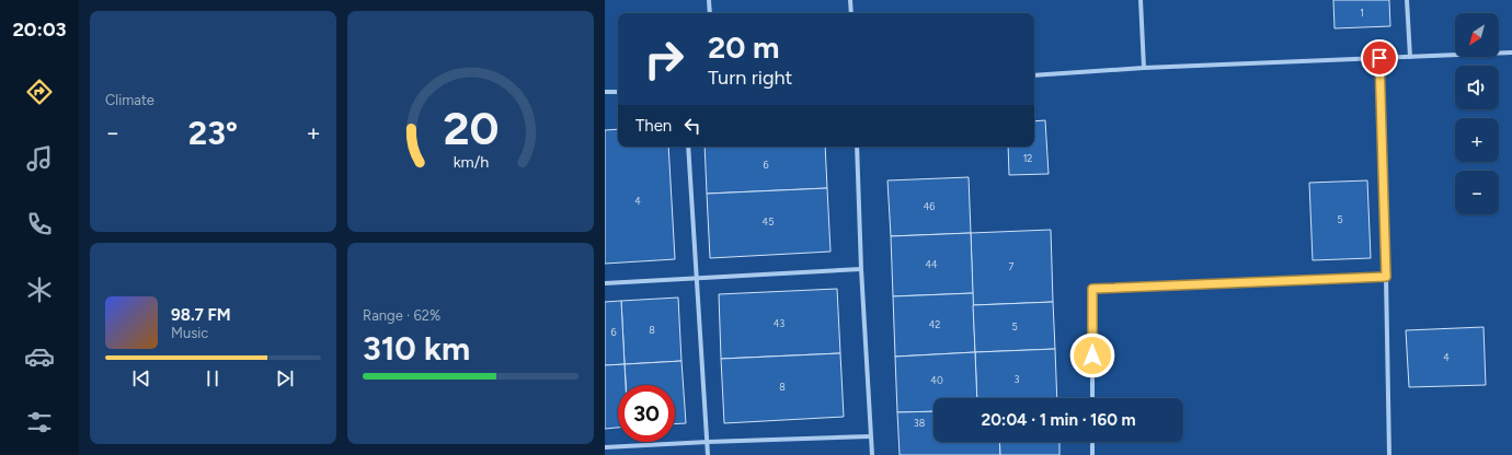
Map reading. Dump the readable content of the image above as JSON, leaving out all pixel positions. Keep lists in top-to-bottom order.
{
  "house_numbers": [
    "1",
    "12",
    "6",
    "4",
    "46",
    "5",
    "45",
    "44",
    "7",
    "43",
    "42",
    "5",
    "8",
    "6",
    "4",
    "3",
    "40",
    "8",
    "38"
  ],
  "north": "bottom left",
  "page": {
    "tabs": "20:03",
    "tile": [
      "Climate",
      ["Range · 62%", "310 km"]
    ],
    "map_buttons": ["+", "−"],
    "turn": ["20 m", "Turn right"],
    "then": "Then",
    "heat": ["−", "23°", "+"],
    "song": ["98.7 FM", "Music"],
    "limit": "30",
    "trip": "20:04 · 1 min · 160 m",
    "gauge": ["20", "km/h"]
  }
}
